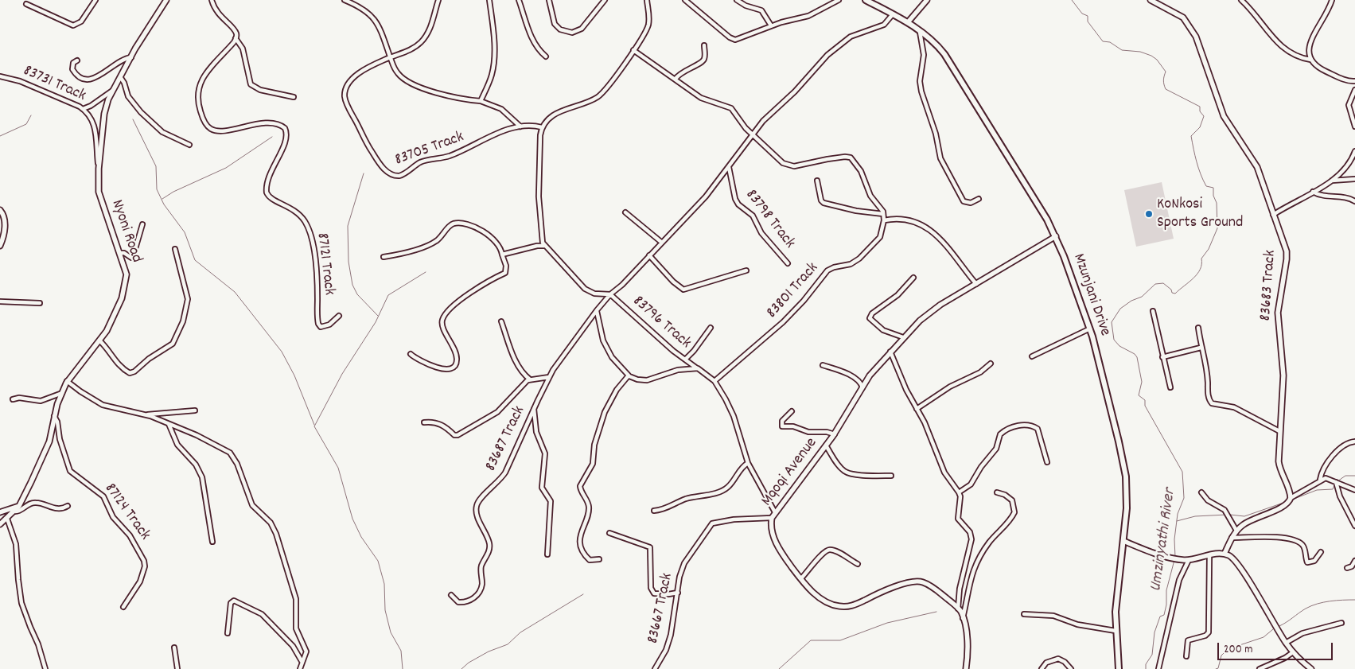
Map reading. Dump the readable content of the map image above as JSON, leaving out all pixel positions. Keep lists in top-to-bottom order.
{
  "streets": {
    "main road": ["Mzunjani Drive"],
    "street": [
      "83731 Track",
      "83705 Track",
      "83798 Track",
      "Nyoni Road",
      "87121 Track",
      "83683 Track",
      "83801 Track",
      "83796 Track",
      "83687 Track",
      "Mqoqi Avenue",
      "87124 Track",
      "83667 Track"
    ]
  },
  "crossings": [
    ["83731 Track", "Nyoni Road"],
    ["83798 Track", "83687 Track"],
    ["Nyoni Road", "87124 Track"],
    ["83801 Track", "83796 Track"],
    ["Mzunjani Drive", "83687 Track"],
    ["Mzunjani Drive", "Mqoqi Avenue"],
    ["83796 Track", "83687 Track"],
    ["Mqoqi Avenue", "83667 Track"]
  ],
  "water": ["Umzinyathi River"],
  "places": ["KoNkosi Sports Ground"],
  "scale_bar": "200 m"
}
